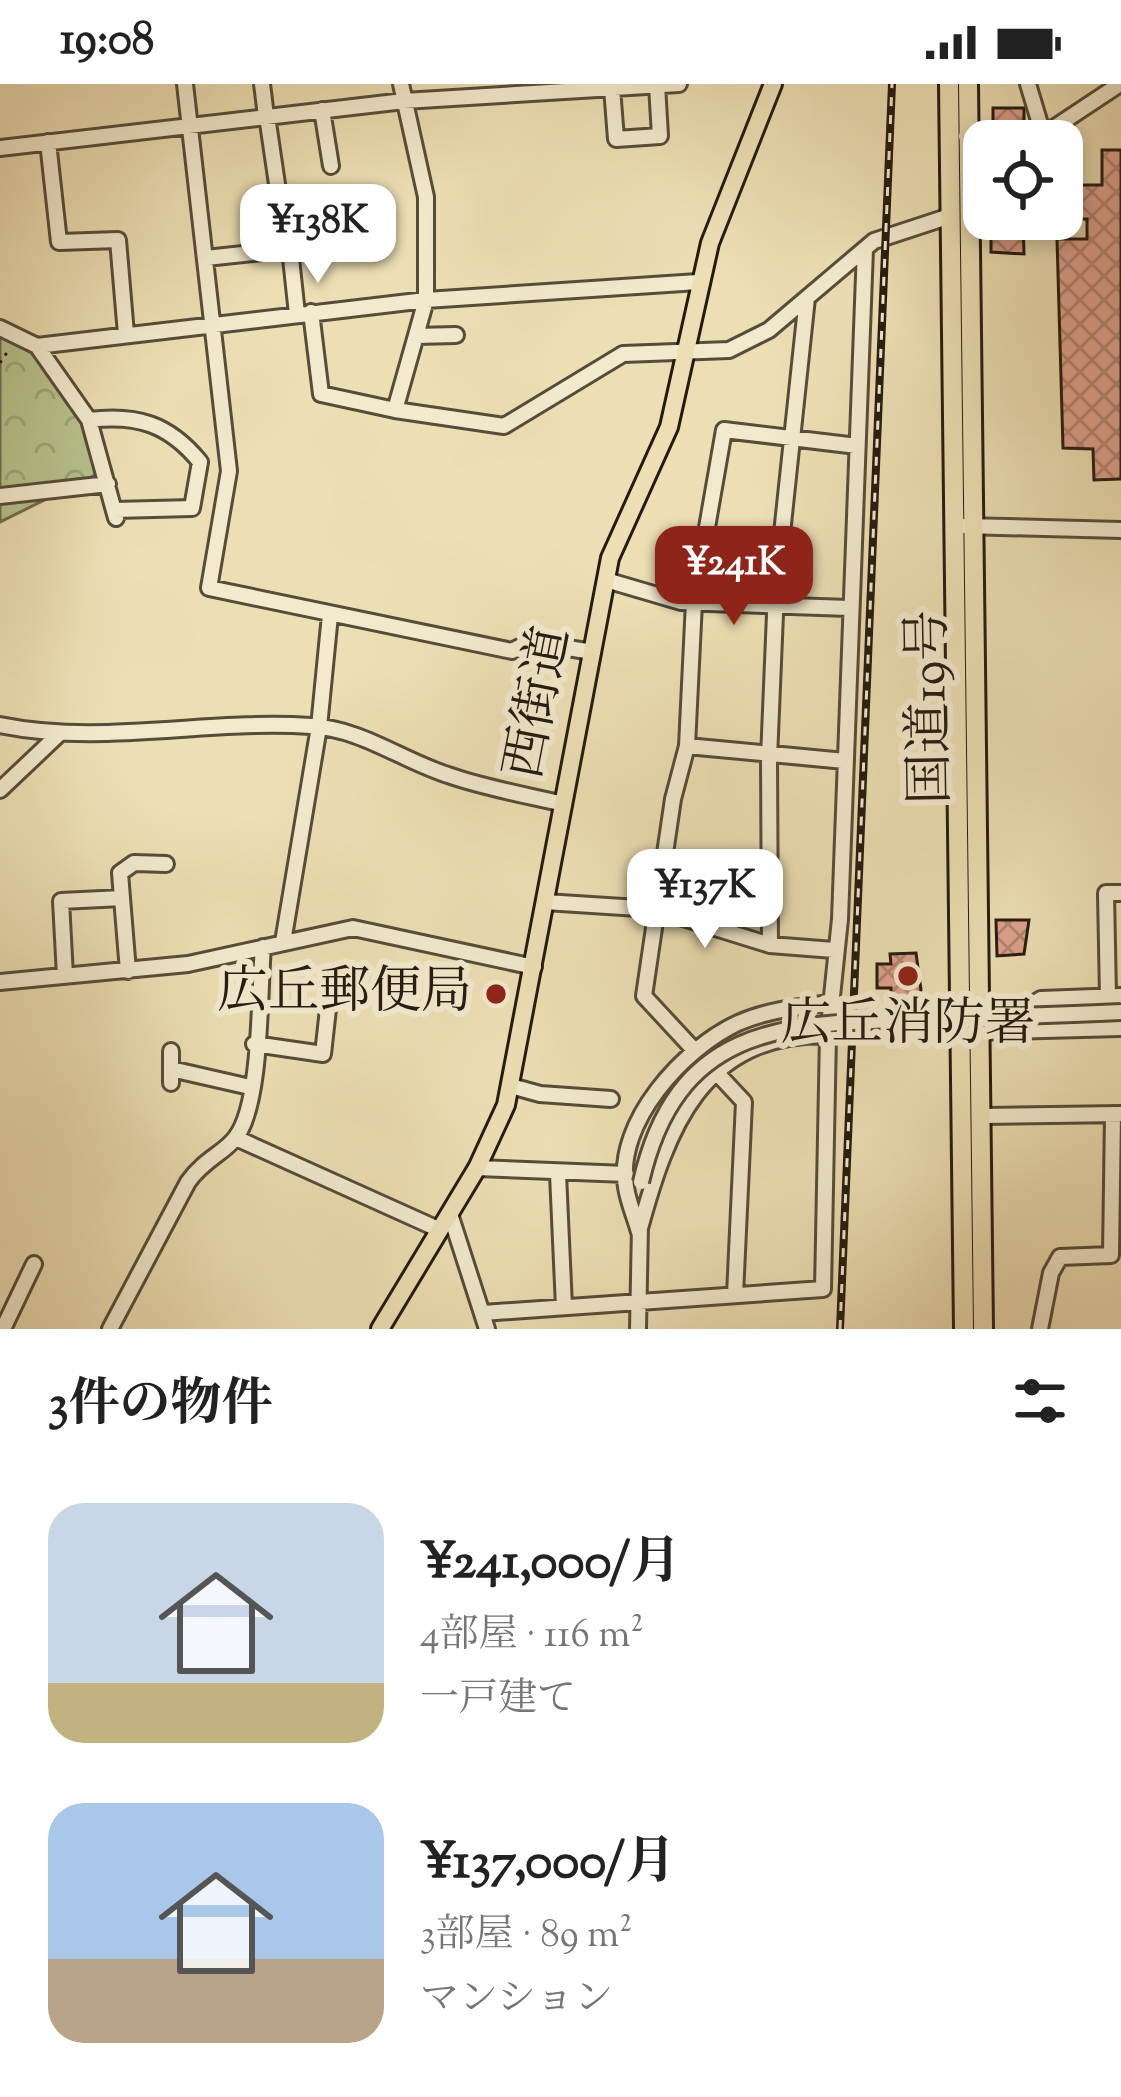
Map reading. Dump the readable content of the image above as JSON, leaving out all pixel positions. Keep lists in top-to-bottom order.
{
  "streets": {
    "highway": ["国道19号"],
    "main road": ["西街道"]
  },
  "places": ["広丘消防署", "広丘郵便局"],
  "page": {
    "status": "19:08",
    "price": ["¥138K", "¥241K", "¥137K"],
    "heading": "3件の物件",
    "list": [
      {
        "name": "¥241,000/月",
        "note": "4部屋 · 116 m² · 一戸建て"
      },
      {
        "name": "¥137,000/月",
        "note": "3部屋 · 89 m² · マンション"
      }
    ]
  }
}
